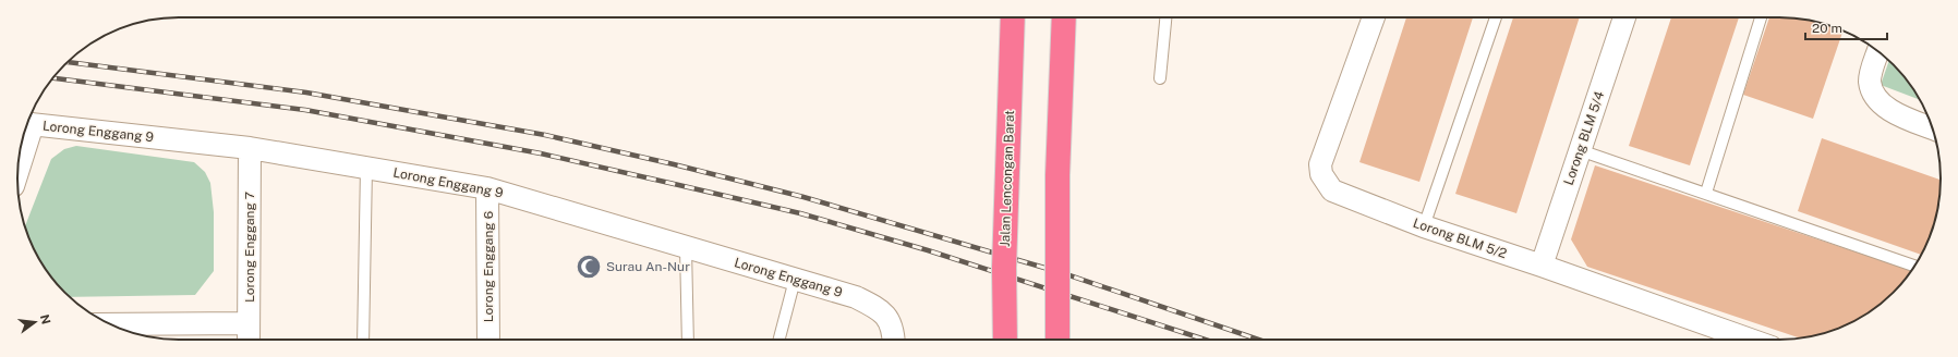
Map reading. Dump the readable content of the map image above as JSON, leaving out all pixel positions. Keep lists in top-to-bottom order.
{
  "streets": {
    "highway": ["Jalan Lencongan Barat"],
    "street": [
      "Lorong Enggang 9",
      "Lorong BLM 5/4",
      "Lorong BLM 5/2",
      "Lorong Enggang 7",
      "Lorong Enggang 6"
    ]
  },
  "crossings": [
    ["Lorong Enggang 9", "Lorong Enggang 7"],
    ["Lorong Enggang 9", "Lorong Enggang 6"],
    ["Lorong BLM 5/4", "Lorong BLM 5/2"]
  ],
  "places": {
    "mosque": ["Surau An-Nur"]
  },
  "scale_bar": "20 m",
  "north": "right"
}
